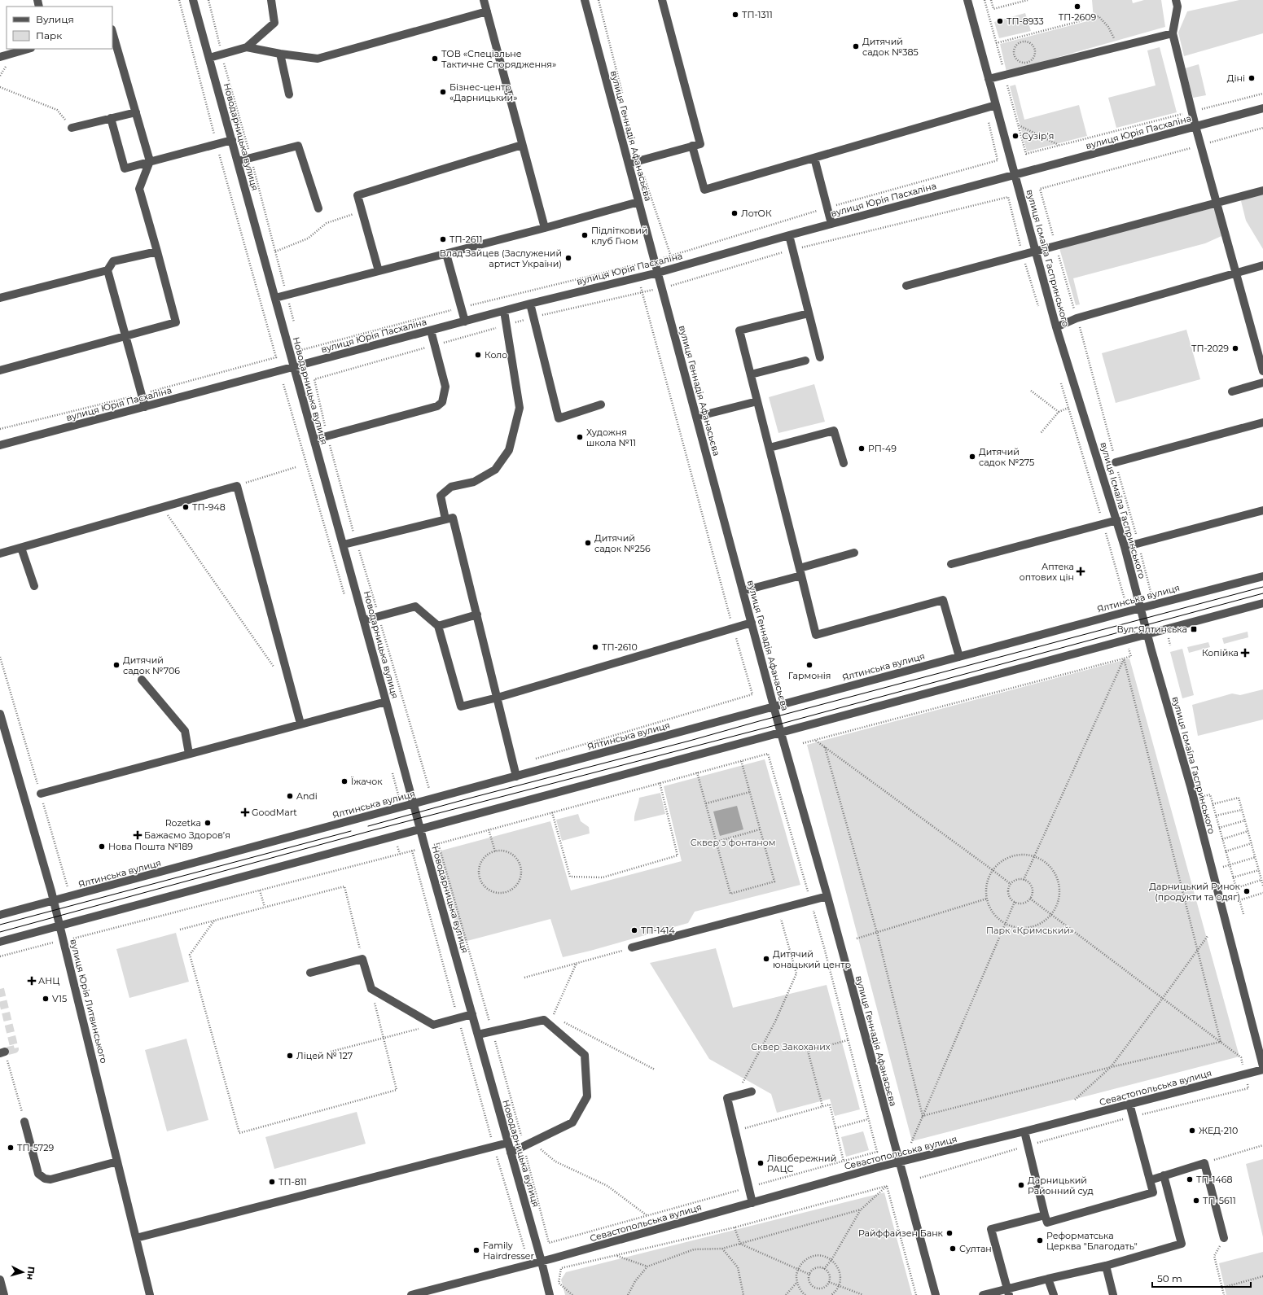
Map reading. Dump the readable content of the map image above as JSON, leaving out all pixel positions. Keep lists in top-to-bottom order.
{
  "streets": {
    "street": [
      "вулиця Юрія Пасхаліна",
      "вулиця Геннадія Афанасьєва",
      "Новодарницька вулиця",
      "вулиця Ісмаїла Гаспринського",
      "Ялтинська вулиця",
      "вулиця Юрія Литвинського",
      "Севастопольська вулиця"
    ]
  },
  "crossings": [
    ["вулиця Юрія Пасхаліна", "вулиця Геннадія Афанасьєва"],
    ["вулиця Юрія Пасхаліна", "Новодарницька вулиця"],
    ["вулиця Юрія Пасхаліна", "вулиця Ісмаїла Гаспринського"],
    ["вулиця Геннадія Афанасьєва", "Ялтинська вулиця"],
    ["вулиця Геннадія Афанасьєва", "Севастопольська вулиця"],
    ["Новодарницька вулиця", "Ялтинська вулиця"],
    ["Новодарницька вулиця", "Севастопольська вулиця"],
    ["вулиця Ісмаїла Гаспринського", "Ялтинська вулиця"],
    ["Ялтинська вулиця", "вулиця Юрія Литвинського"]
  ],
  "parks": ["Сквер з фонтаном", "Парк «Кримський»", "Сквер Закоханих"],
  "places": {
    "other": [
      "ТП-2609",
      "ТП-1311",
      "ТП-8933",
      "Дитячий садок №385",
      "ТОВ «Спеціальне Тактичне Спорядження»",
      "Діні",
      "Бізнес-центр «Дарницький»",
      "Сузір’я",
      "ЛотОК",
      "Підлітковий клуб Гном",
      "ТП-2611",
      "Влад Зайцев (Заслужений артист України)",
      "ТП-2029",
      "Коло",
      "Художня школа №11",
      "РП-49",
      "Дитячий садок №275",
      "ТП-948",
      "Дитячий садок №256",
      "ТП-2610",
      "Дитячий садок №706",
      "Гармонія",
      "Їжачок",
      "Andi",
      "Rozetka",
      "Нова Пошта №189",
      "Дарницький Ринок (продукти та одяг)",
      "ТП-1414",
      "Дитячий юнацький центр",
      "V15",
      "Ліцей № 127",
      "ЖЕД-210",
      "ТП-5729",
      "Лівобережний РАЦС",
      "ТП-1468",
      "ТП-811",
      "Дарницький Районний суд",
      "ТП-5611",
      "Райффайзен Банк",
      "Реформатська Церква \"Благодать\"",
      "Султан",
      "Family Hairdresser"
    ],
    "health": [
      "Аптека оптових цін",
      "Копійка",
      "GoodMart",
      "Бажаємо Здоров’я",
      "АНЦ"
    ],
    "transit": ["Вул. Ялтинська"]
  },
  "legend": ["Вулиця", "Парк"],
  "scale_bar": "50 m",
  "north": "right"
}
